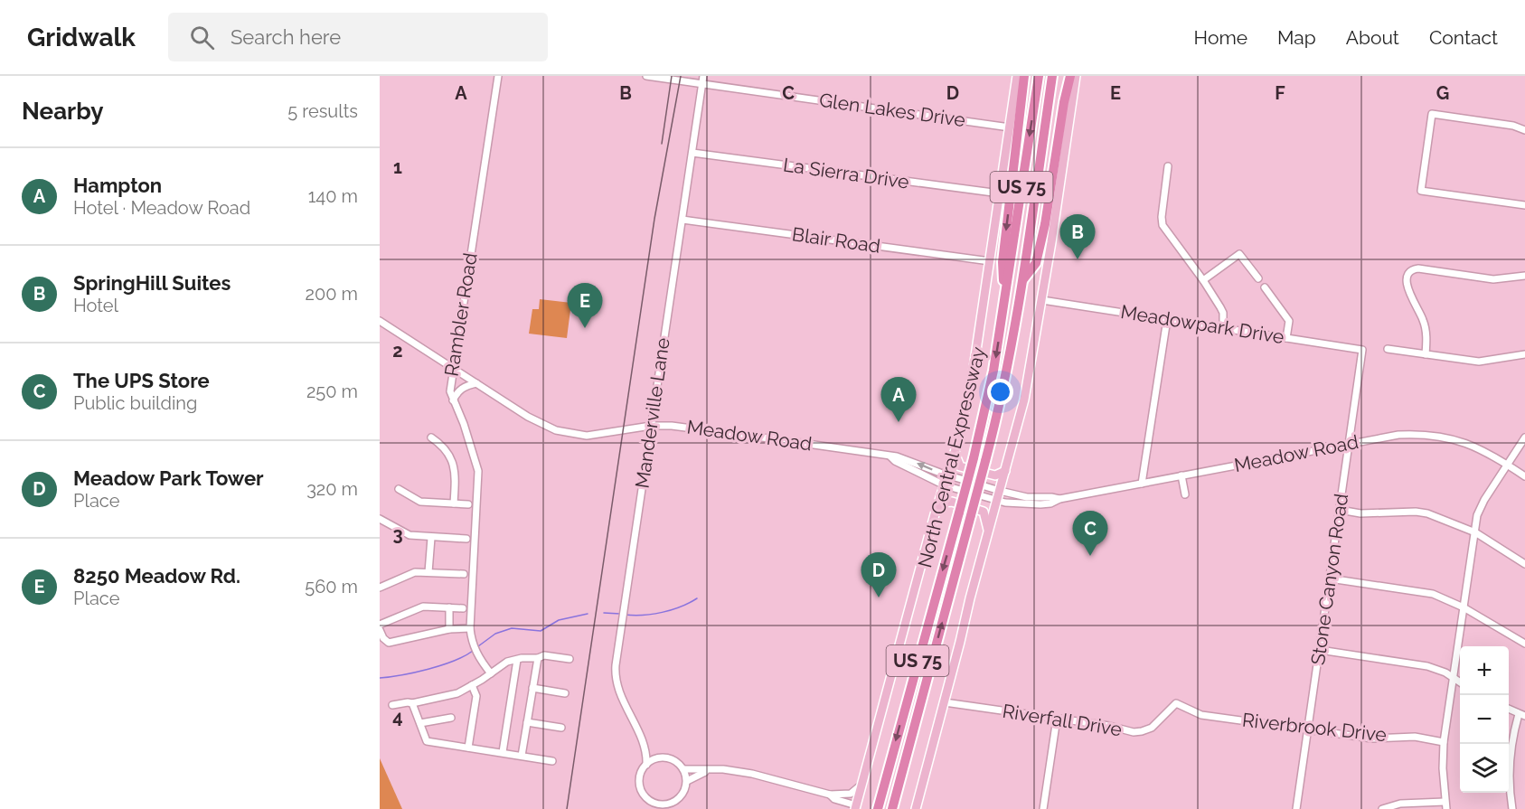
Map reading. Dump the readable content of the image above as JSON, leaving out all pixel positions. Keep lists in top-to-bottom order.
{
  "streets": {
    "highway": ["US 75", "North Central Expressway"],
    "street": [
      "Glen Lakes Drive",
      "La Sierra Drive",
      "Blair Road",
      "Rambler Road",
      "Meadowpark Drive",
      "Manderville Lane",
      "Meadow Road",
      "Stone Canyon Road",
      "Riverfall Drive",
      "Riverbrook Drive"
    ]
  },
  "crossings": [
    ["Glen Lakes Drive", "Manderville Lane"],
    ["Glen Lakes Drive", "North Central Expressway"],
    ["La Sierra Drive", "Manderville Lane"],
    ["La Sierra Drive", "North Central Expressway"],
    ["Blair Road", "Manderville Lane"],
    ["Blair Road", "North Central Expressway"],
    ["Rambler Road", "Meadow Road"],
    ["Meadowpark Drive", "Stone Canyon Road"],
    ["Manderville Lane", "Meadow Road"],
    ["Meadow Road", "North Central Expressway"],
    ["Meadow Road", "Stone Canyon Road"],
    ["Stone Canyon Road", "Riverbrook Drive"],
    ["Riverfall Drive", "Riverbrook Drive"]
  ],
  "page": {
    "header": "Gridwalk",
    "search": "Search here",
    "nav": [
      "Home",
      "Map",
      "About",
      "Contact"
    ],
    "heading": ["Nearby", "5 results"],
    "list": [
      {
        "mark": "A",
        "name": "Hampton",
        "note": "Hotel · Meadow Road",
        "value": "140 m"
      },
      {
        "mark": "B",
        "name": "SpringHill Suites",
        "note": "Hotel",
        "value": "200 m"
      },
      {
        "mark": "C",
        "name": "The UPS Store",
        "note": "Public building",
        "value": "250 m"
      },
      {
        "mark": "D",
        "name": "Meadow Park Tower",
        "note": "Place",
        "value": "320 m"
      },
      {
        "mark": "E",
        "name": "8250 Meadow Rd.",
        "note": "Place",
        "value": "560 m"
      }
    ],
    "pins": [
      "B",
      "E",
      "A",
      "C",
      "D"
    ],
    "map_buttons": ["+", "−"]
  },
  "grid": {
    "columns": [
      "A",
      "B",
      "C",
      "D",
      "E",
      "F",
      "G"
    ],
    "rows": [
      "1",
      "2",
      "3",
      "4"
    ]
  }
}
